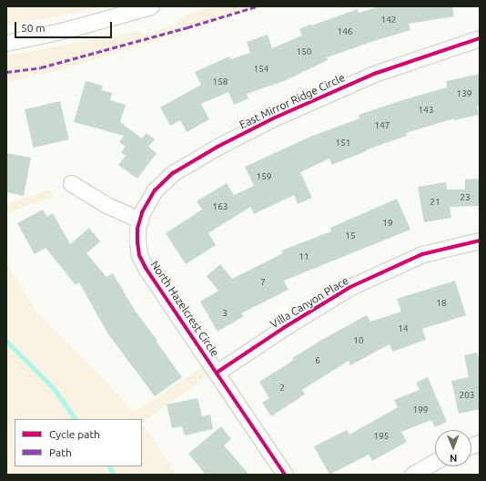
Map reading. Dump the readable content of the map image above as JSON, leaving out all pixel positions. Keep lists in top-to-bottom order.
{
  "streets": {
    "street": ["East Mirror Ridge Circle", "Villa Canyon Place", "North Hazelcrest Circle"]
  },
  "crossings": [
    ["East Mirror Ridge Circle", "North Hazelcrest Circle"],
    ["Villa Canyon Place", "North Hazelcrest Circle"]
  ],
  "house_numbers": [
    "142",
    "146",
    "150",
    "154",
    "158",
    "139",
    "143",
    "147",
    "151",
    "159",
    "23",
    "21",
    "163",
    "19",
    "15",
    "11",
    "7",
    "18",
    "3",
    "14",
    "10",
    "6",
    "2",
    "203",
    "199",
    "195"
  ],
  "legend": ["Cycle path", "Path"],
  "scale_bar": "50 m",
  "north": "bottom"
}
